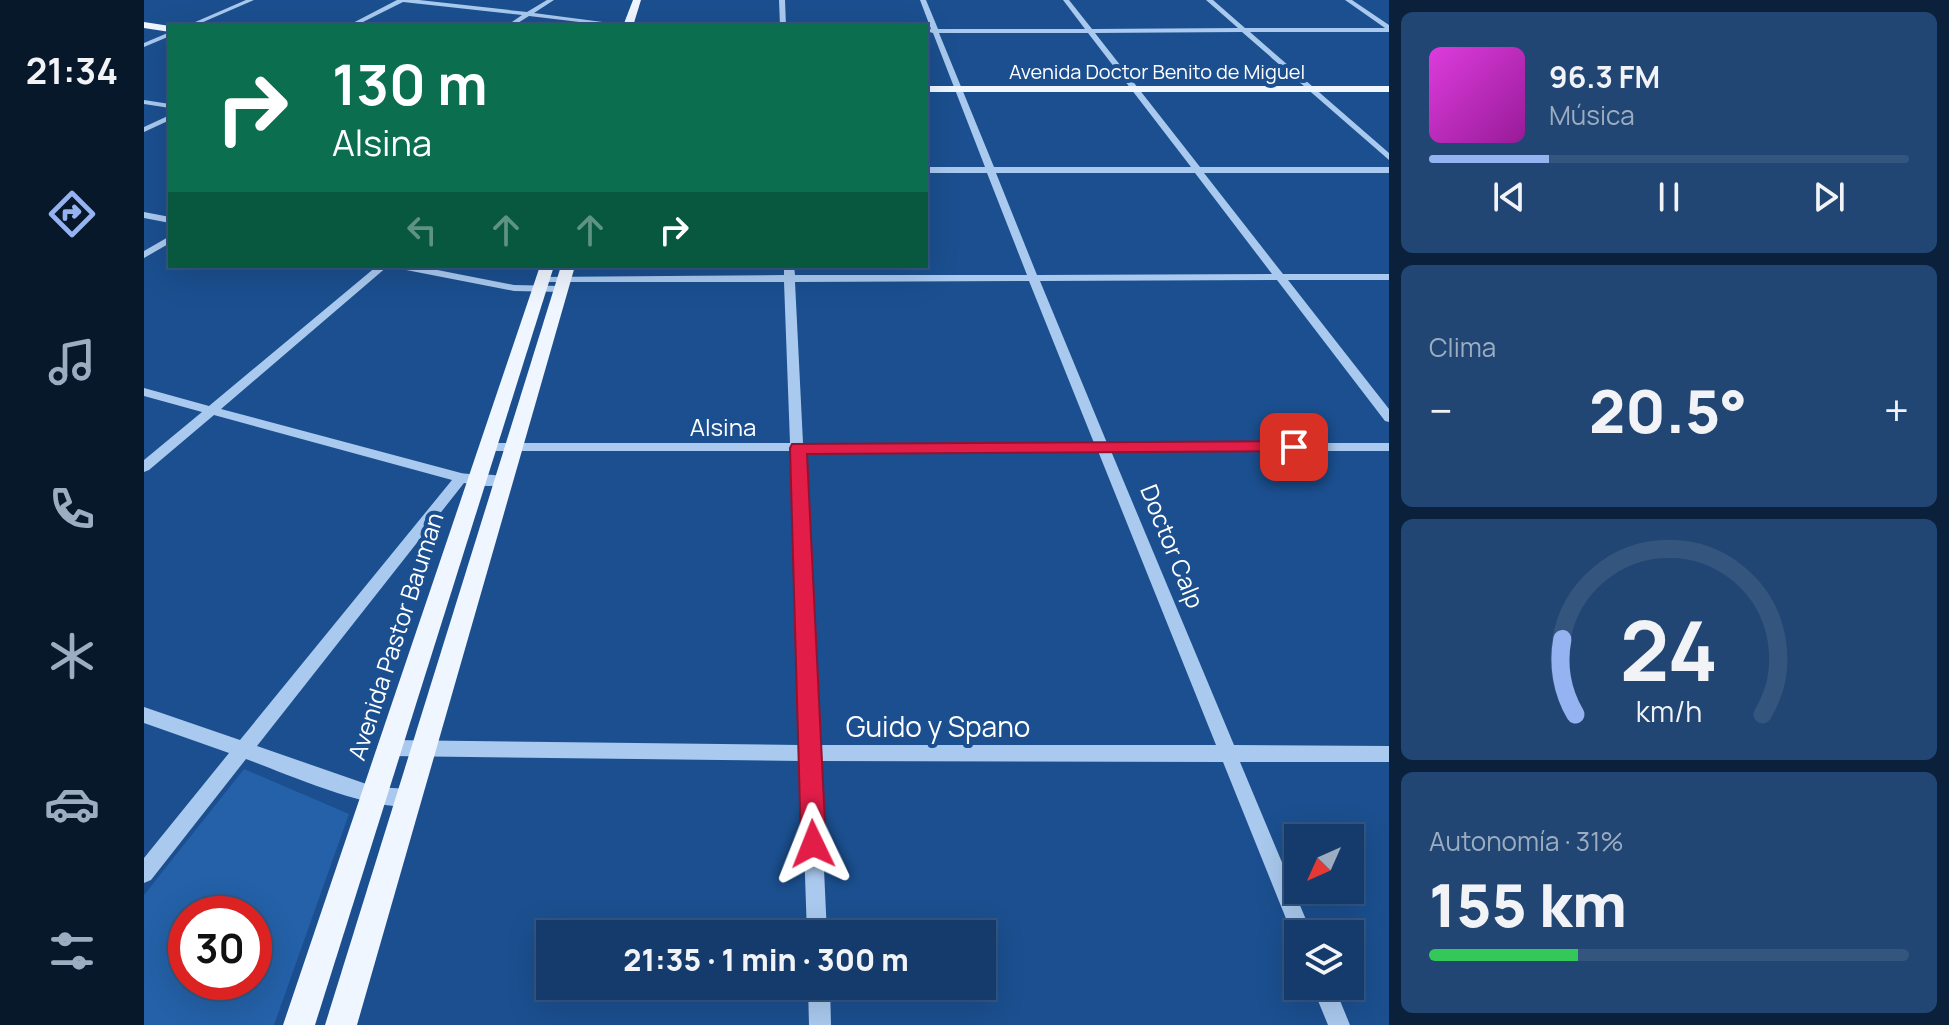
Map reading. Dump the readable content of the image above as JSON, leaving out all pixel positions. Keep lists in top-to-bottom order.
{
  "streets": {
    "main road": ["Avenida Doctor Benito de Miguel", "Avenida Pastor Bauman"],
    "street": ["Alsina", "Doctor Calp", "Guido y Spano"]
  },
  "crossings": [
    ["Avenida Doctor Benito de Miguel", "Doctor Calp"],
    ["Alsina", "Doctor Calp"],
    ["Alsina", "Avenida Pastor Bauman"],
    ["Doctor Calp", "Guido y Spano"],
    ["Avenida Pastor Bauman", "Guido y Spano"]
  ],
  "north": "bottom left",
  "page": {
    "tabs": "21:34",
    "turn": ["130 m", "Alsina"],
    "song": ["96.3 FM", "Música"],
    "tile": [
      "Clima",
      ["Autonomía · 31%", "155 km"]
    ],
    "heat": ["−", "20.5°", "+"],
    "limit": "30",
    "trip": "21:35 · 1 min · 300 m",
    "gauge": ["24", "km/h"]
  }
}
